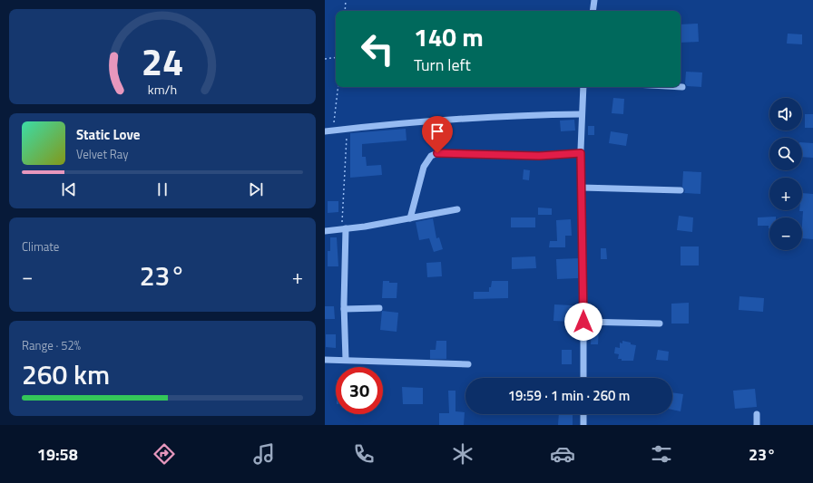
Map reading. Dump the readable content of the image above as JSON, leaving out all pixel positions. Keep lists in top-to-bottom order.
{
  "page": {
    "turn": ["140 m", "Turn left"],
    "map_buttons": ["+", "−"],
    "song": ["Static Love", "Velvet Ray"],
    "tile": [
      "Climate",
      ["Range · 52%", "260 km"]
    ],
    "heat": ["−", "23°", "+"],
    "limit": "30",
    "trip": "19:59 · 1 min · 260 m",
    "tabs": ["19:58", "23°"],
    "gauge": ["24", "km/h"]
  }
}
